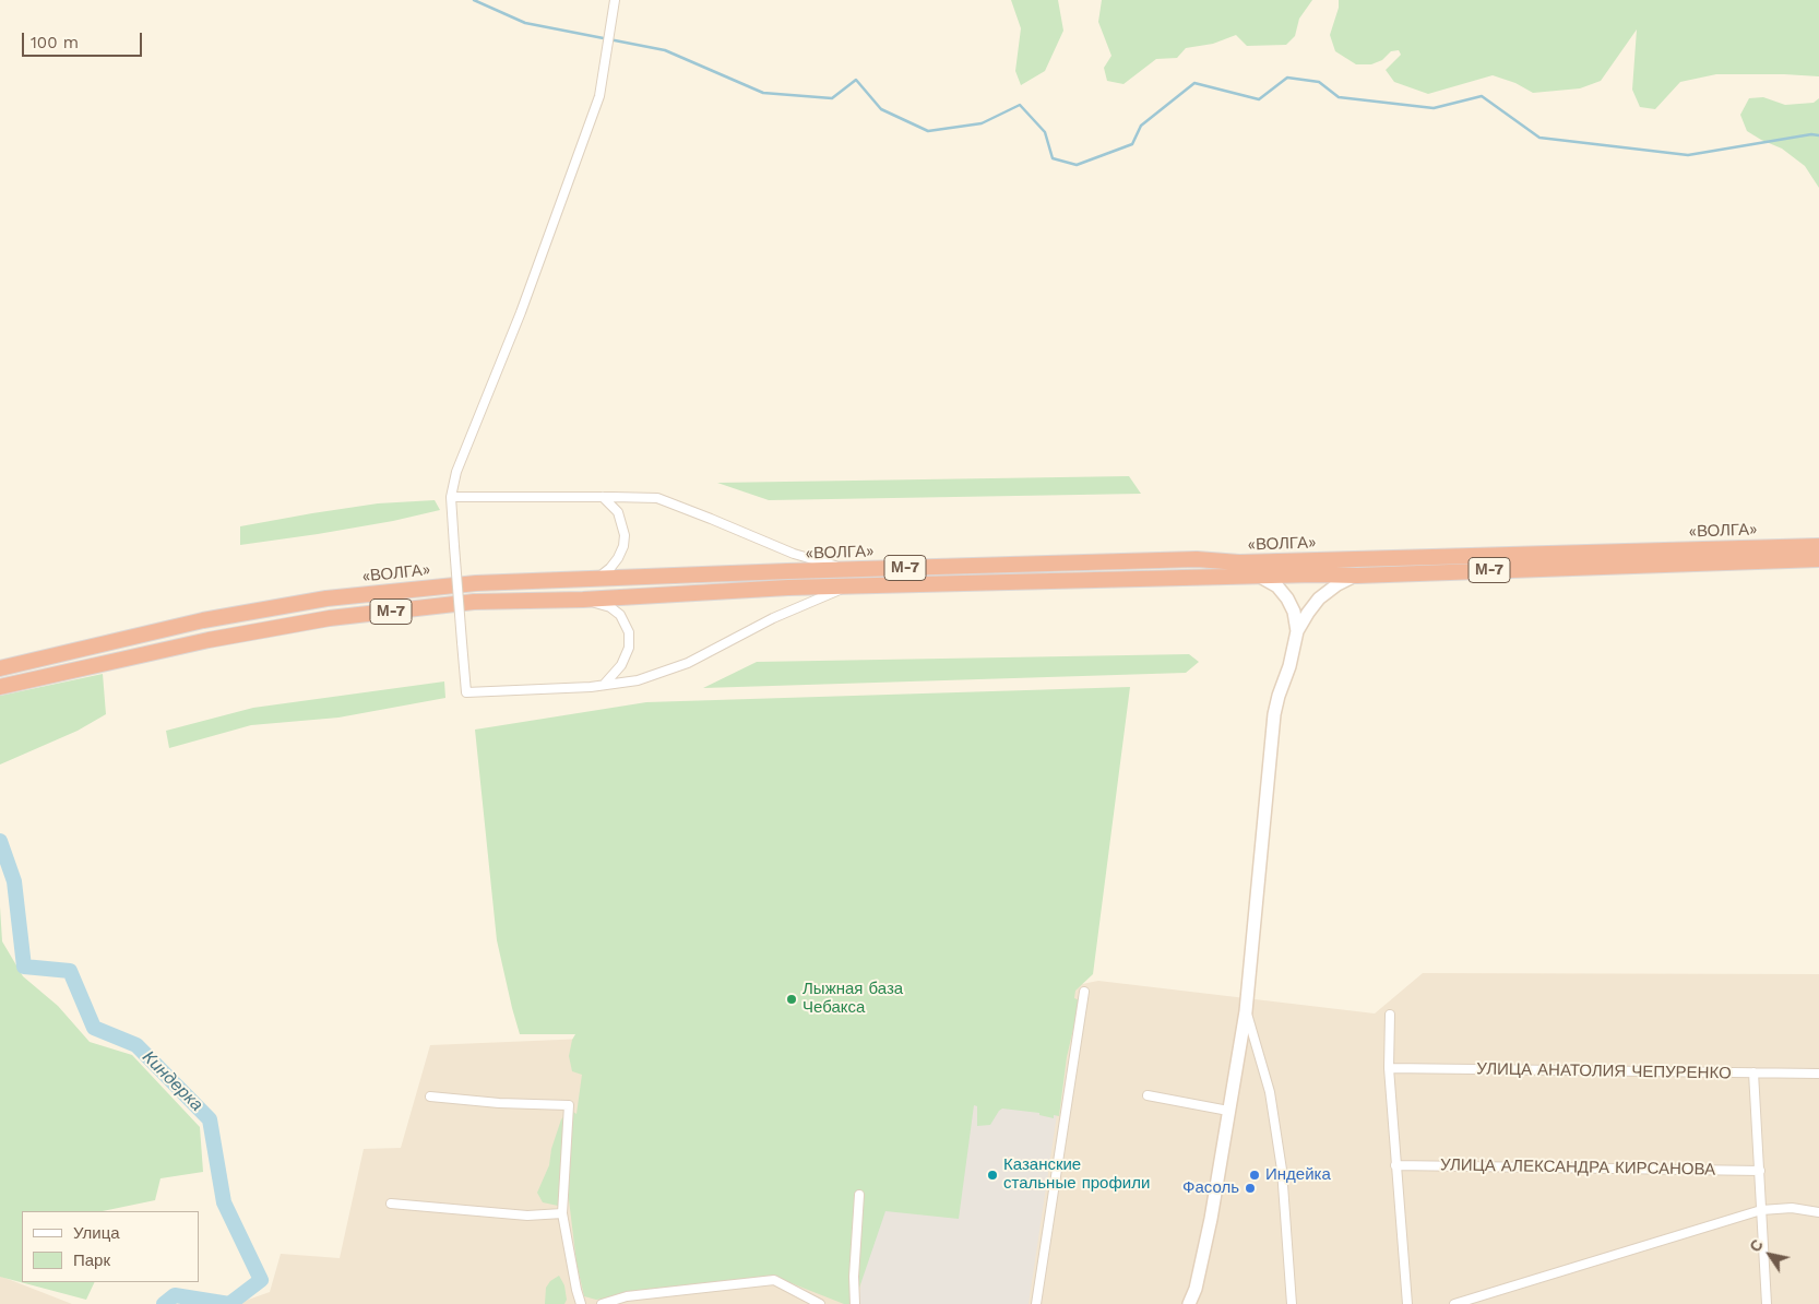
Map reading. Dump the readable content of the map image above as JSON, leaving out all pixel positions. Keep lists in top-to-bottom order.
{
  "streets": {
    "highway": ["«ВОЛГА»", "М-7"],
    "street": ["УЛИЦА АНАТОЛИЯ ЧЕПУРЕНКО", "УЛИЦА АЛЕКСАНДРА КИРСАНОВА"]
  },
  "water": ["Киндерка"],
  "places": [
    "Лыжная база Чебакса",
    "Казанские стальные профили",
    "Индейка",
    "Фасоль"
  ],
  "legend": ["Улица", "Парк"],
  "scale_bar": "100 m",
  "north": "top left"
}
